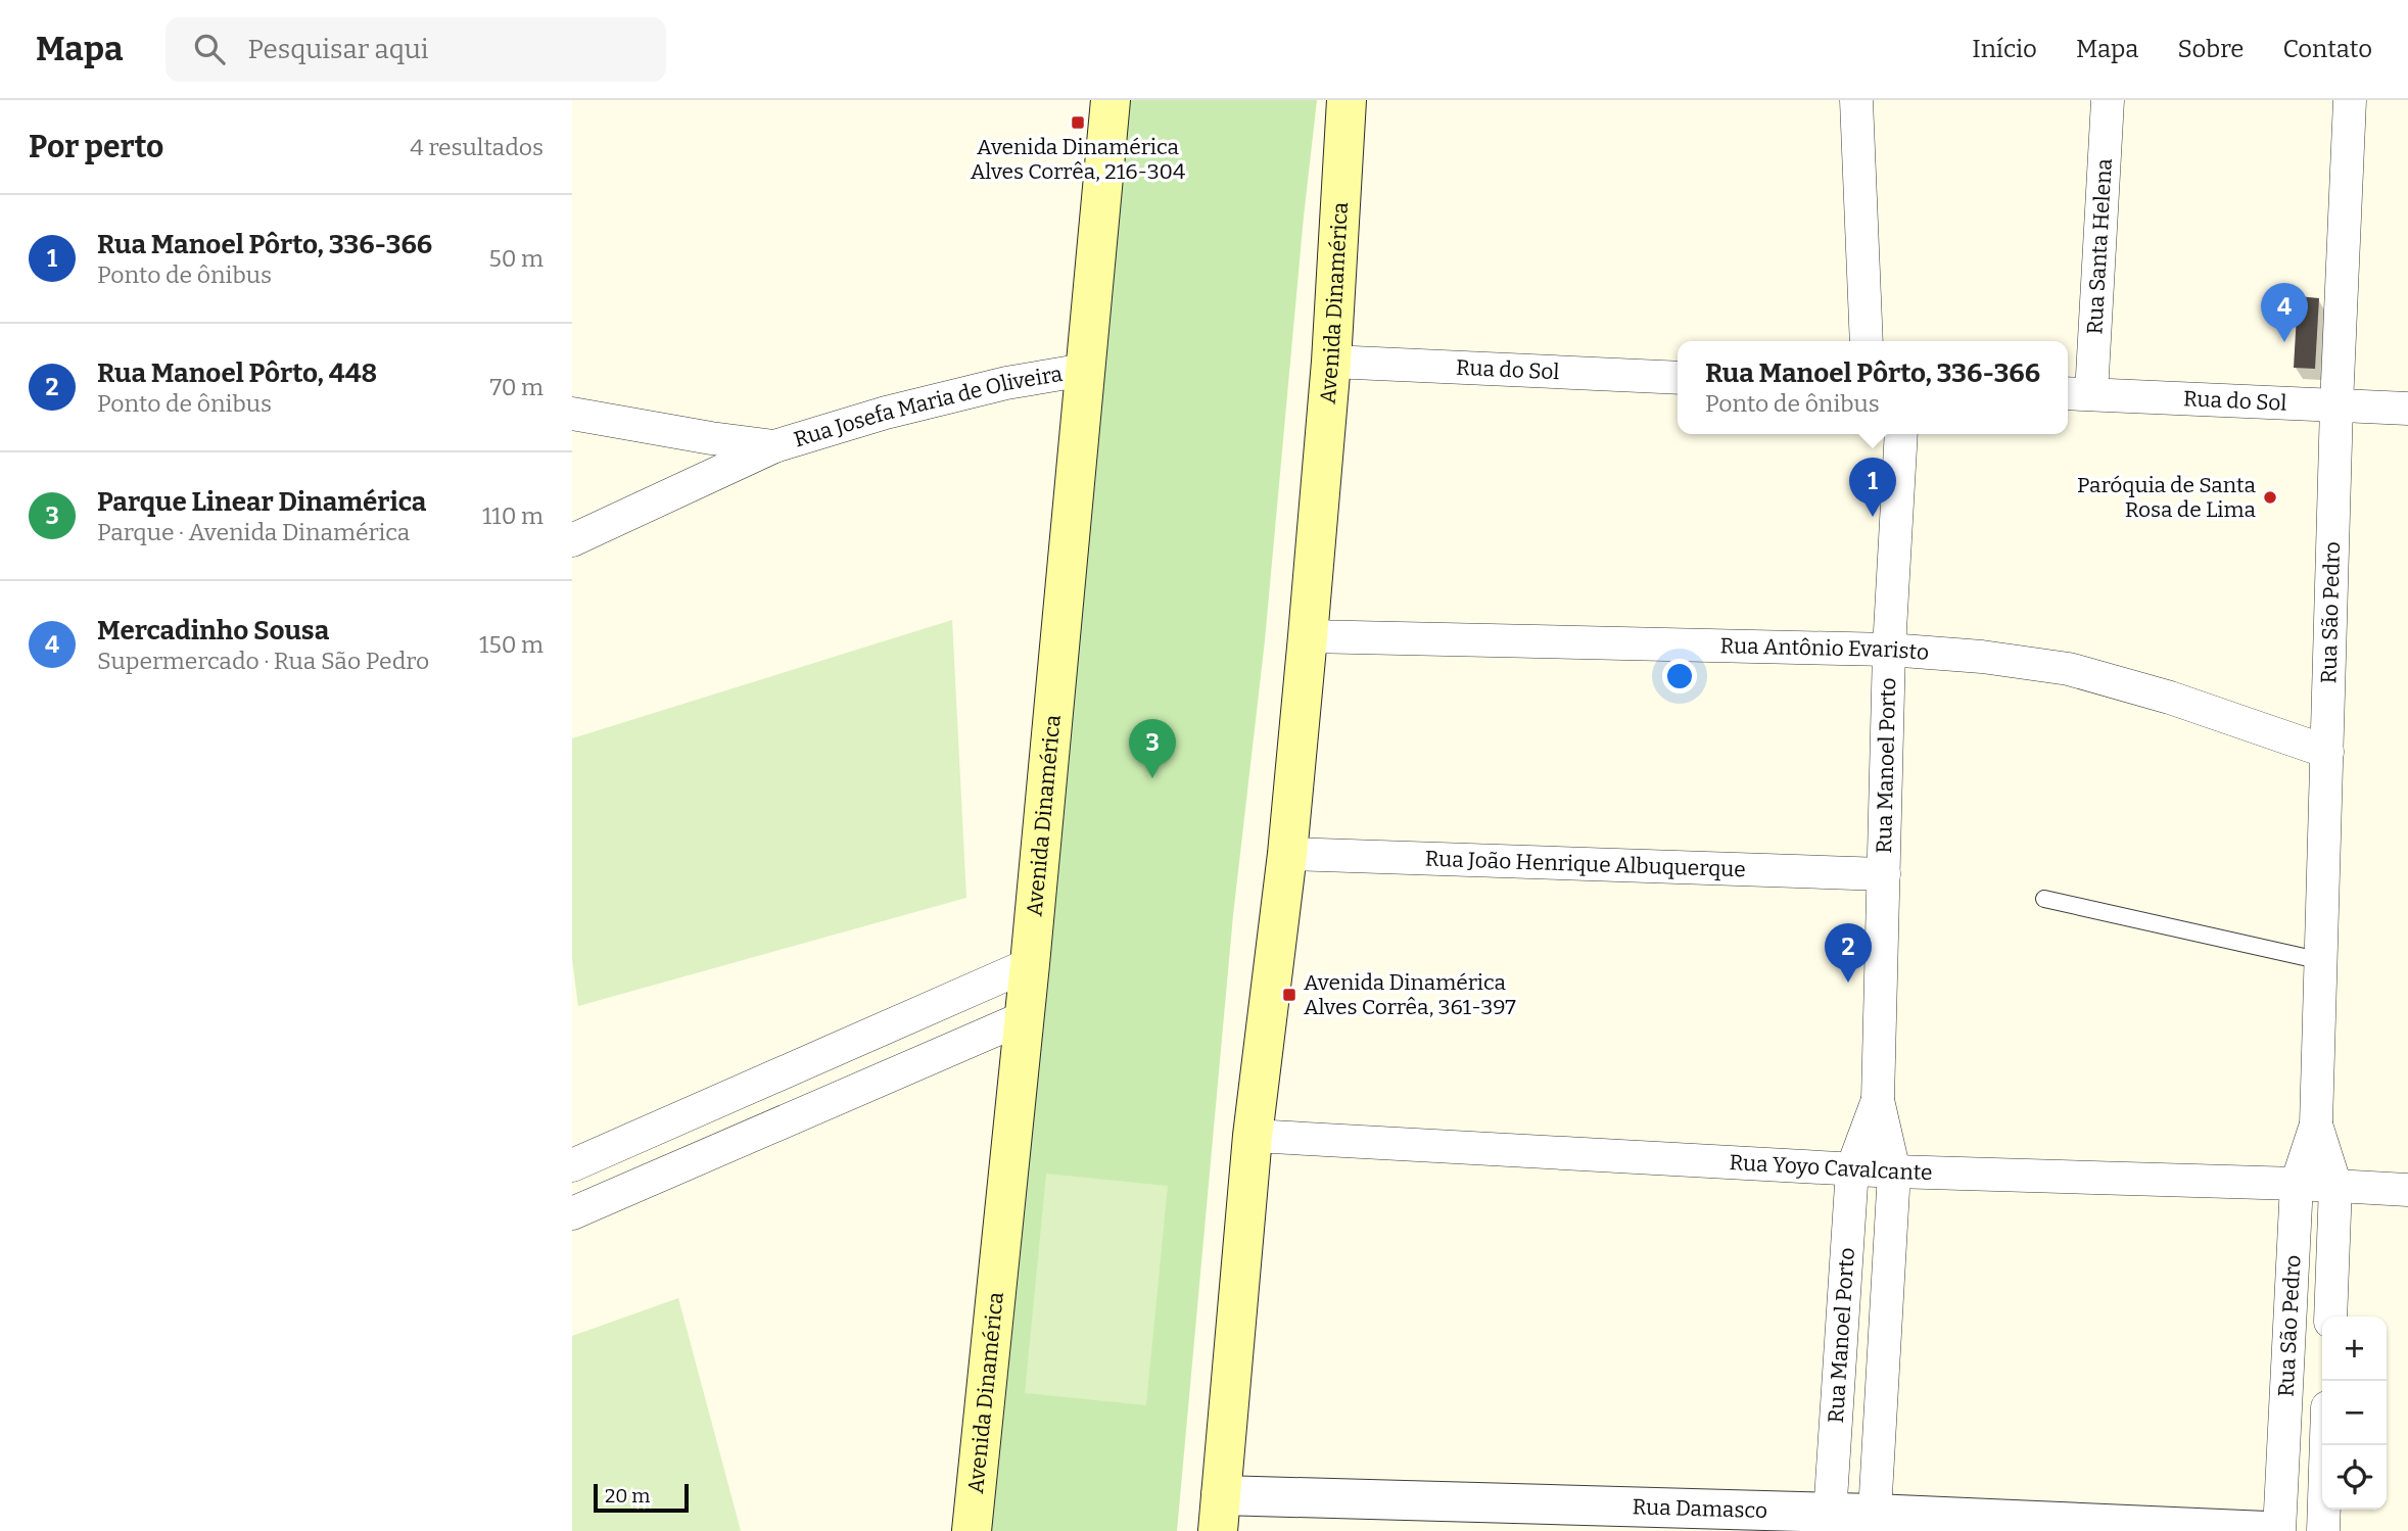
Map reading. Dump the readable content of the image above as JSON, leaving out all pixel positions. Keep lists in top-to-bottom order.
{
  "streets": {
    "main road": ["Avenida Dinamérica"],
    "street": [
      "Rua Santa Helena",
      "Rua do Sol",
      "Rua Josefa Maria de Oliveira",
      "Rua São Pedro",
      "Rua Antônio Evaristo",
      "Rua Manoel Porto",
      "Rua João Henrique Albuquerque",
      "Rua Yoyo Cavalcante",
      "Rua Damasco"
    ]
  },
  "crossings": [
    ["Rua Santa Helena", "Rua do Sol"],
    ["Avenida Dinamérica", "Rua do Sol"],
    ["Avenida Dinamérica", "Rua Josefa Maria de Oliveira"],
    ["Avenida Dinamérica", "Rua Antônio Evaristo"],
    ["Avenida Dinamérica", "Rua João Henrique Albuquerque"],
    ["Avenida Dinamérica", "Rua Yoyo Cavalcante"],
    ["Avenida Dinamérica", "Rua Damasco"],
    ["Rua do Sol", "Rua São Pedro"],
    ["Rua São Pedro", "Rua Antônio Evaristo"],
    ["Rua São Pedro", "Rua Yoyo Cavalcante"],
    ["Rua Antônio Evaristo", "Rua Manoel Porto"],
    ["Rua Manoel Porto", "Rua João Henrique Albuquerque"],
    ["Rua Manoel Porto", "Rua Yoyo Cavalcante"],
    ["Rua Manoel Porto", "Rua Damasco"]
  ],
  "places": {
    "transit": ["Avenida Dinamérica Alves Corrêa, 216-304", "Avenida Dinamérica Alves Corrêa, 361-397"],
    "other": ["Paróquia de Santa Rosa de Lima"]
  },
  "scale_bar": "20 m",
  "page": {
    "header": "Mapa",
    "search": "Pesquisar aqui",
    "nav": [
      "Início",
      "Mapa",
      "Sobre",
      "Contato"
    ],
    "heading": ["Por perto", "4 resultados"],
    "list": [
      {
        "mark": "1",
        "name": "Rua Manoel Pôrto, 336-366",
        "note": "Ponto de ônibus",
        "value": "50 m"
      },
      {
        "mark": "2",
        "name": "Rua Manoel Pôrto, 448",
        "note": "Ponto de ônibus",
        "value": "70 m"
      },
      {
        "mark": "3",
        "name": "Parque Linear Dinamérica",
        "note": "Parque · Avenida Dinamérica",
        "value": "110 m"
      },
      {
        "mark": "4",
        "name": "Mercadinho Sousa",
        "note": "Supermercado · Rua São Pedro",
        "value": "150 m"
      }
    ],
    "pins": [
      "4",
      "1",
      "3",
      "2"
    ],
    "popup": ["Rua Manoel Pôrto, 336-366", "Ponto de ônibus"],
    "map_buttons": ["+", "−"],
    "scale": "20 m"
  }
}
